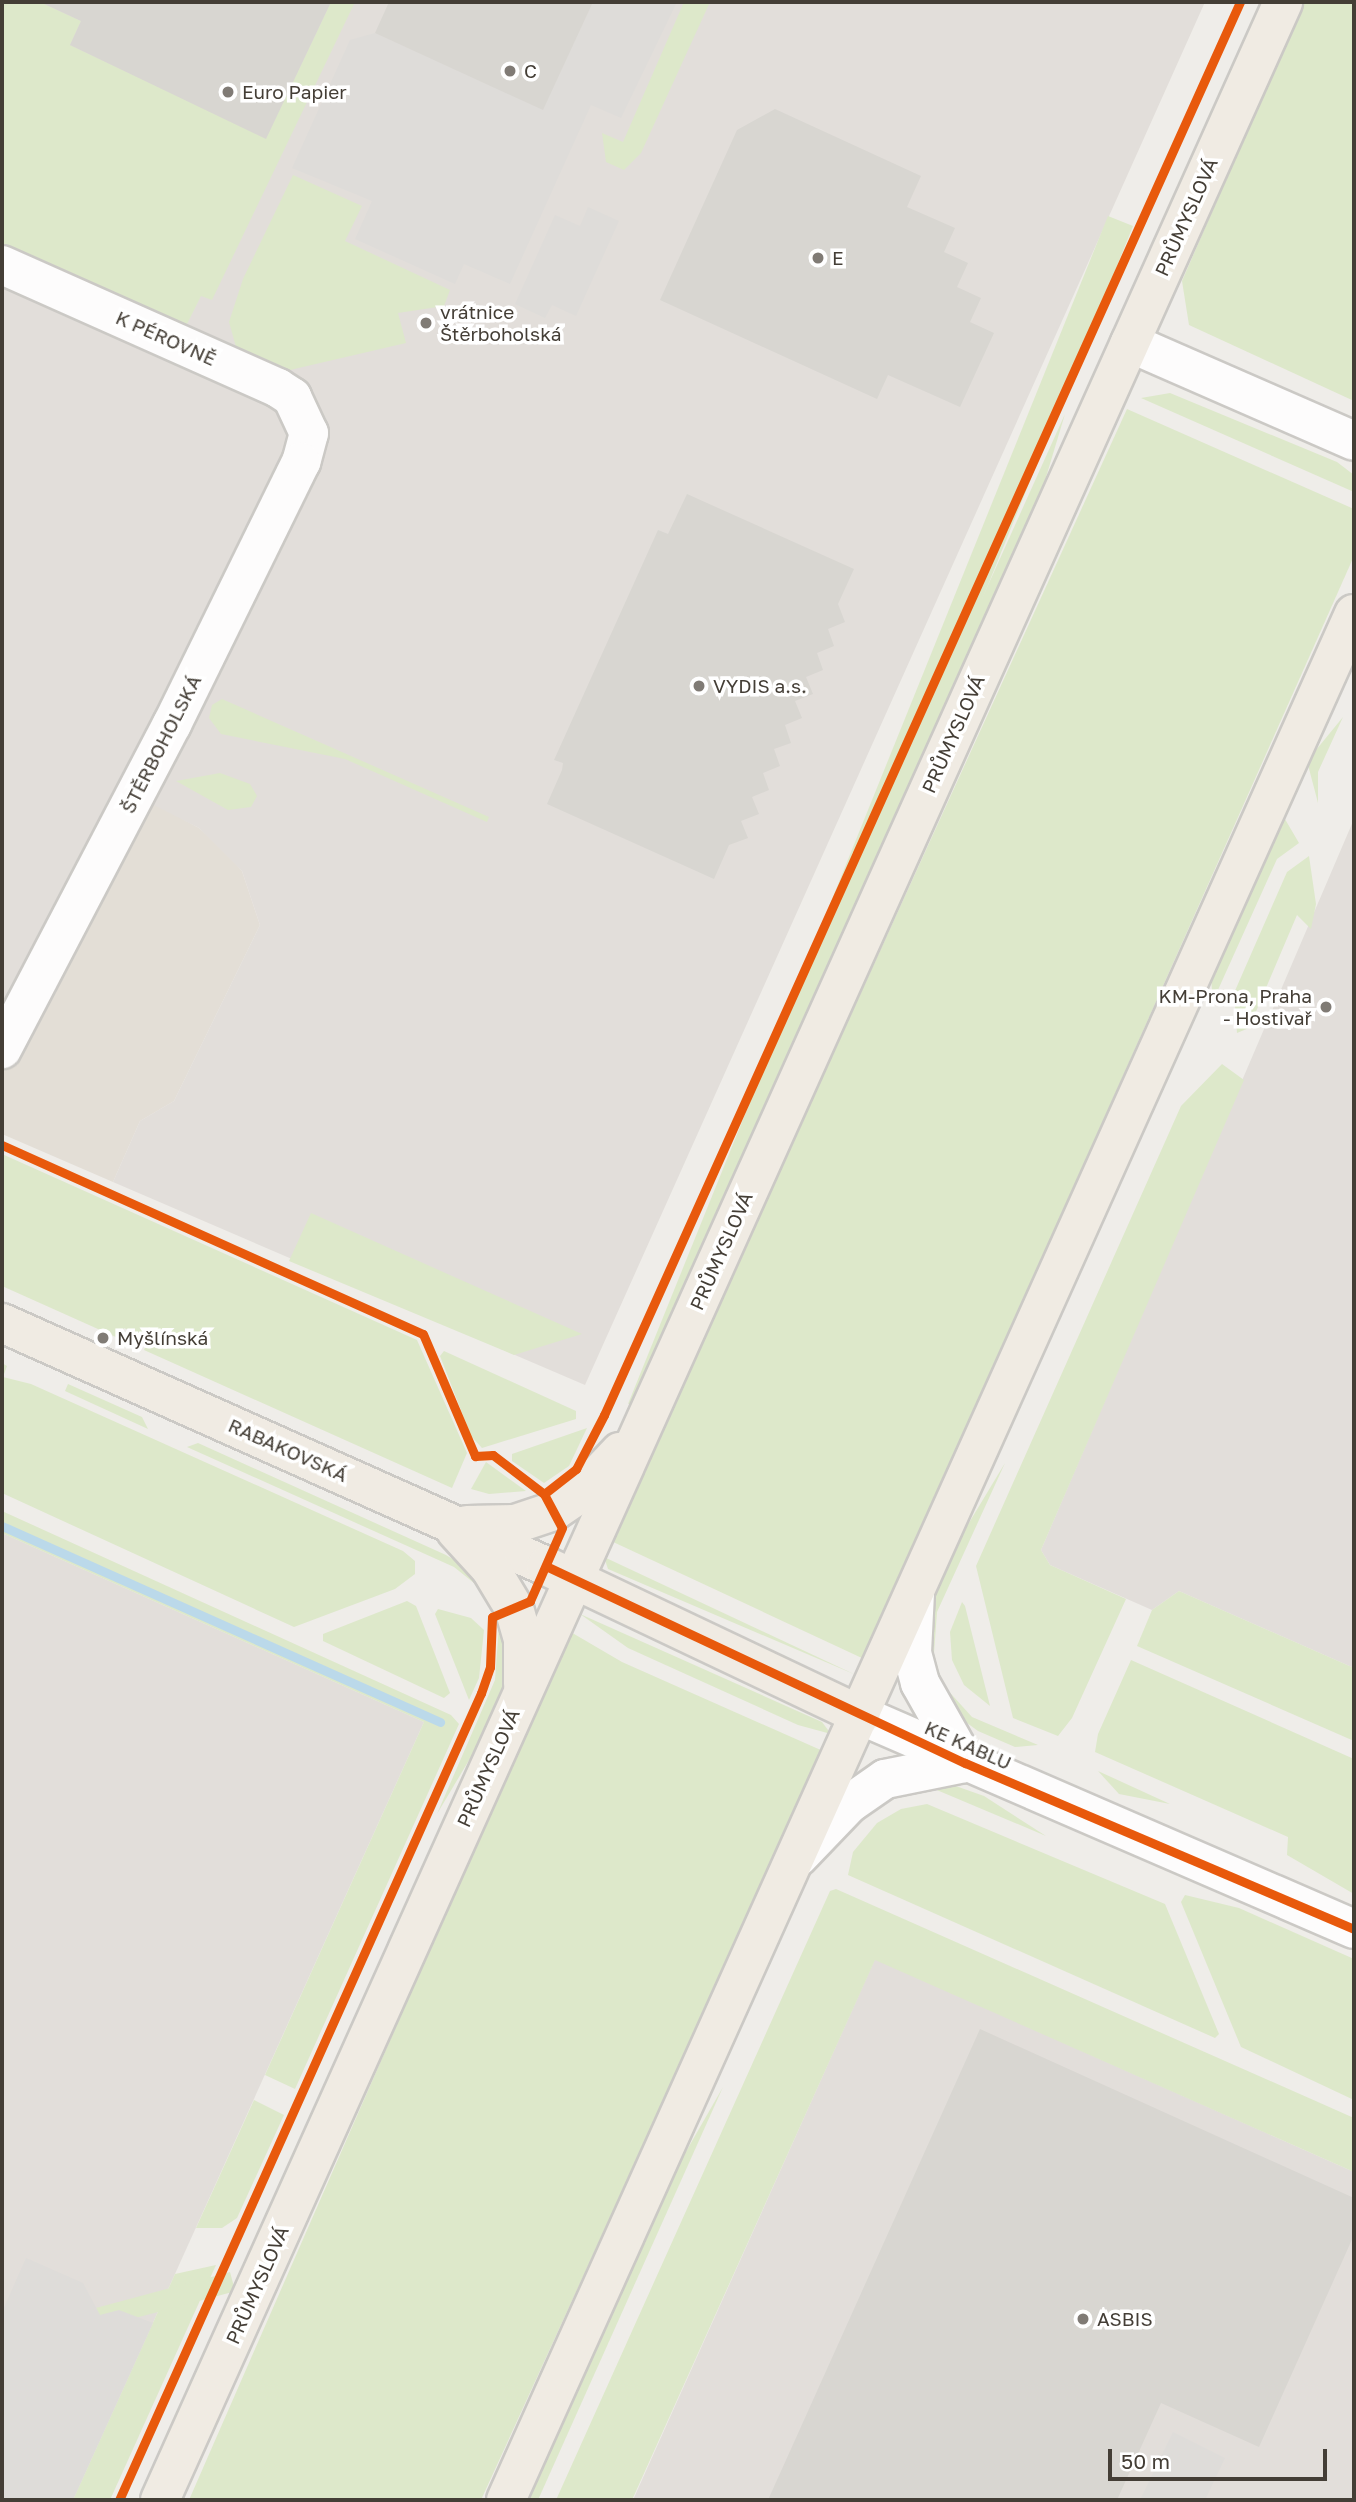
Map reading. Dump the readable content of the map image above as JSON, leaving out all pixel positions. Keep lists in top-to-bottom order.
{
  "streets": {
    "main road": ["PRŮMYSLOVÁ", "RABAKOVSKÁ", "KE KABLU"],
    "street": ["K PÉROVNĚ", "ŠTĚRBOHOLSKÁ"]
  },
  "crossings": [
    ["PRŮMYSLOVÁ", "RABAKOVSKÁ"],
    ["PRŮMYSLOVÁ", "KE KABLU"],
    ["K PÉROVNĚ", "ŠTĚRBOHOLSKÁ"],
    ["RABAKOVSKÁ", "KE KABLU"]
  ],
  "places": [
    "C",
    "Euro Papier",
    "E",
    "vrátnice Štěrboholská",
    "VYDIS a.s.",
    "KM-Prona, Praha - Hostivař",
    "Myšlínská",
    "ASBIS"
  ],
  "scale_bar": "50 m"
}
